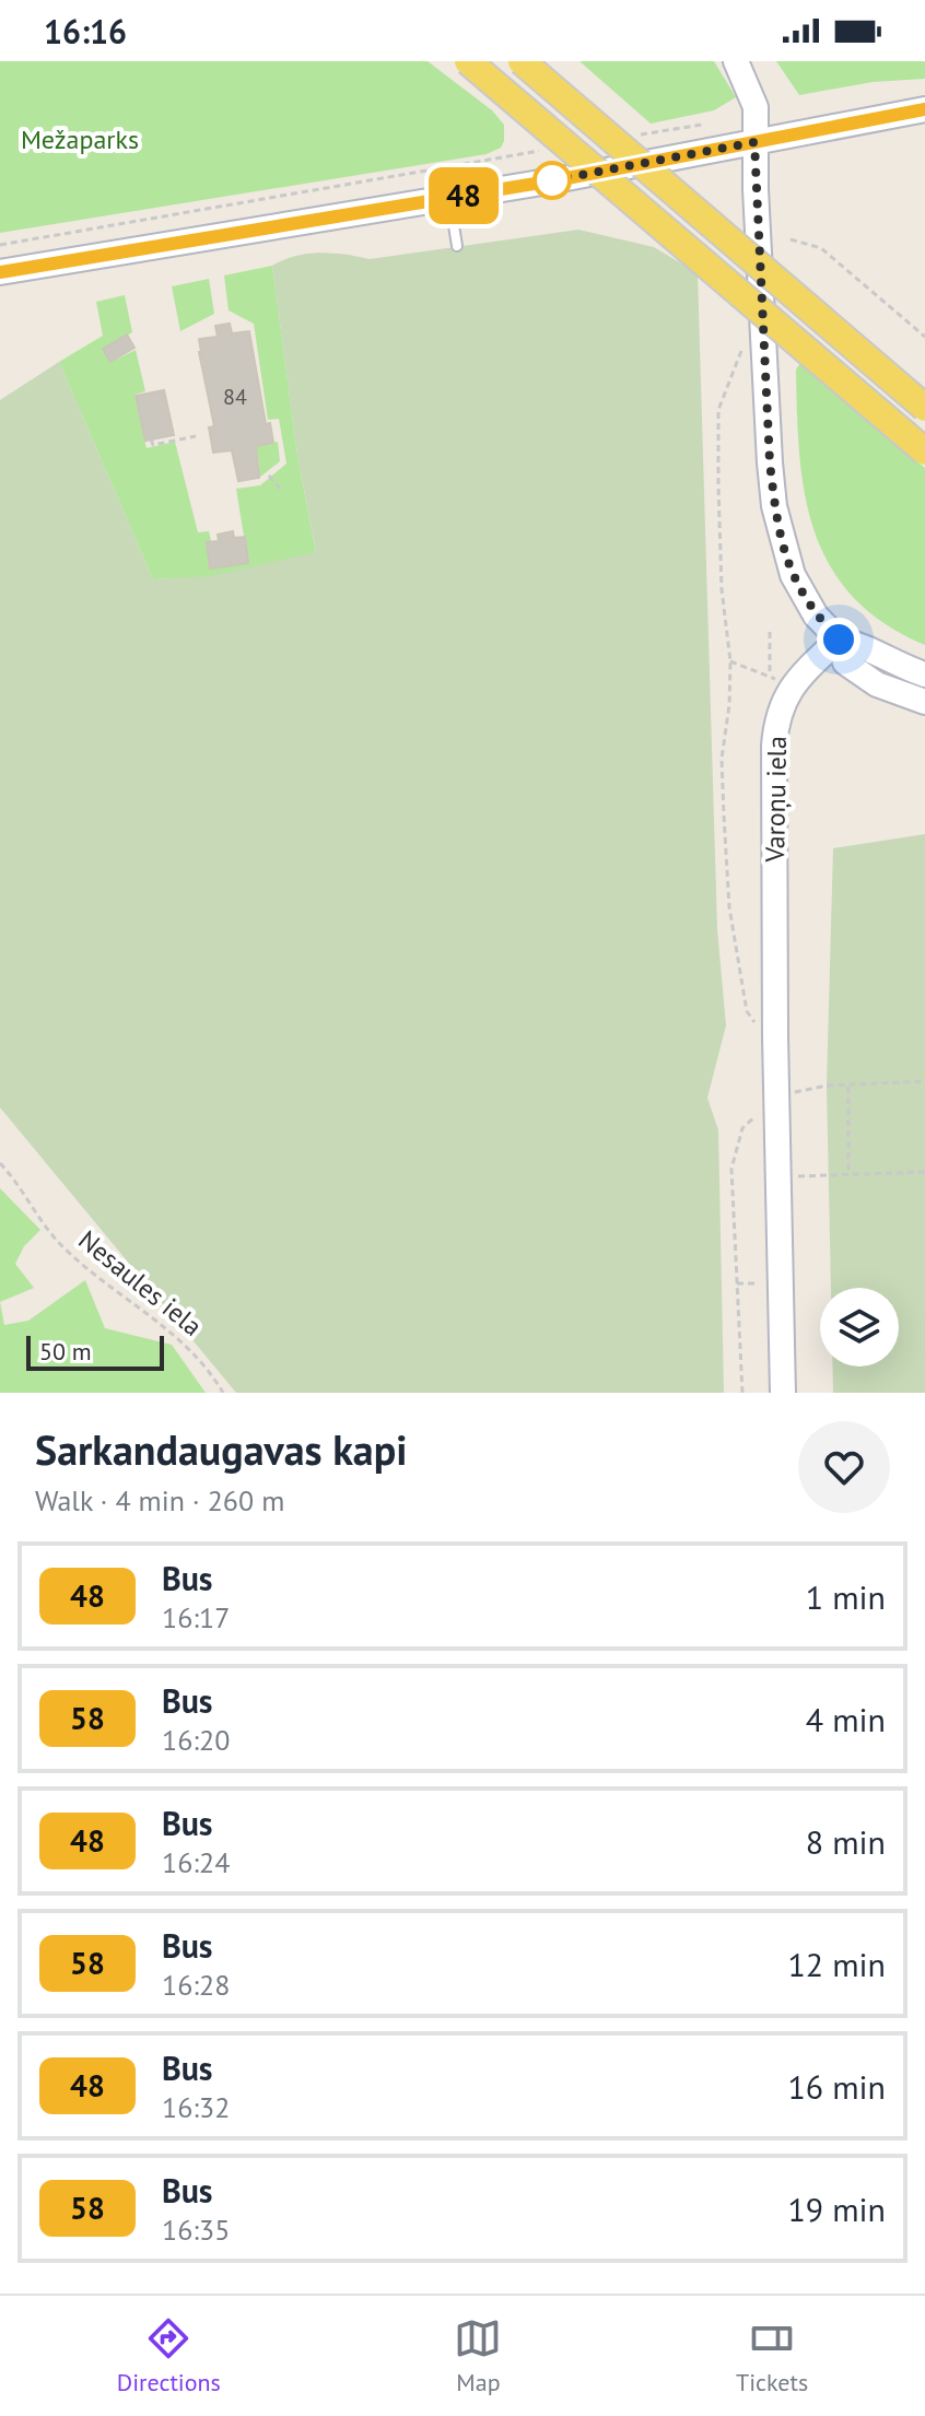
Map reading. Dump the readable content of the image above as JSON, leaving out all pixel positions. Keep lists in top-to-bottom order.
{
  "streets": {
    "street": ["Varoņu iela"],
    "path": ["Nesaules iela"]
  },
  "parks": ["Mežaparks"],
  "lines": ["bus line 48"],
  "house_numbers": ["84"],
  "scale_bar": "50 m",
  "page": {
    "status": "16:16",
    "on_map": "48",
    "scale": "50 m",
    "heading": ["Sarkandaugavas kapi", "Walk · 4 min · 260 m"],
    "list": [
      {
        "mark": "48",
        "name": "Bus",
        "note": "16:17",
        "value": "1 min"
      },
      {
        "mark": "58",
        "name": "Bus",
        "note": "16:20",
        "value": "4 min"
      },
      {
        "mark": "48",
        "name": "Bus",
        "note": "16:24",
        "value": "8 min"
      },
      {
        "mark": "58",
        "name": "Bus",
        "note": "16:28",
        "value": "12 min"
      },
      {
        "mark": "48",
        "name": "Bus",
        "note": "16:32",
        "value": "16 min"
      },
      {
        "mark": "58",
        "name": "Bus",
        "note": "16:35",
        "value": "19 min"
      }
    ],
    "tabs": ["Directions", "Map", "Tickets"]
  }
}
